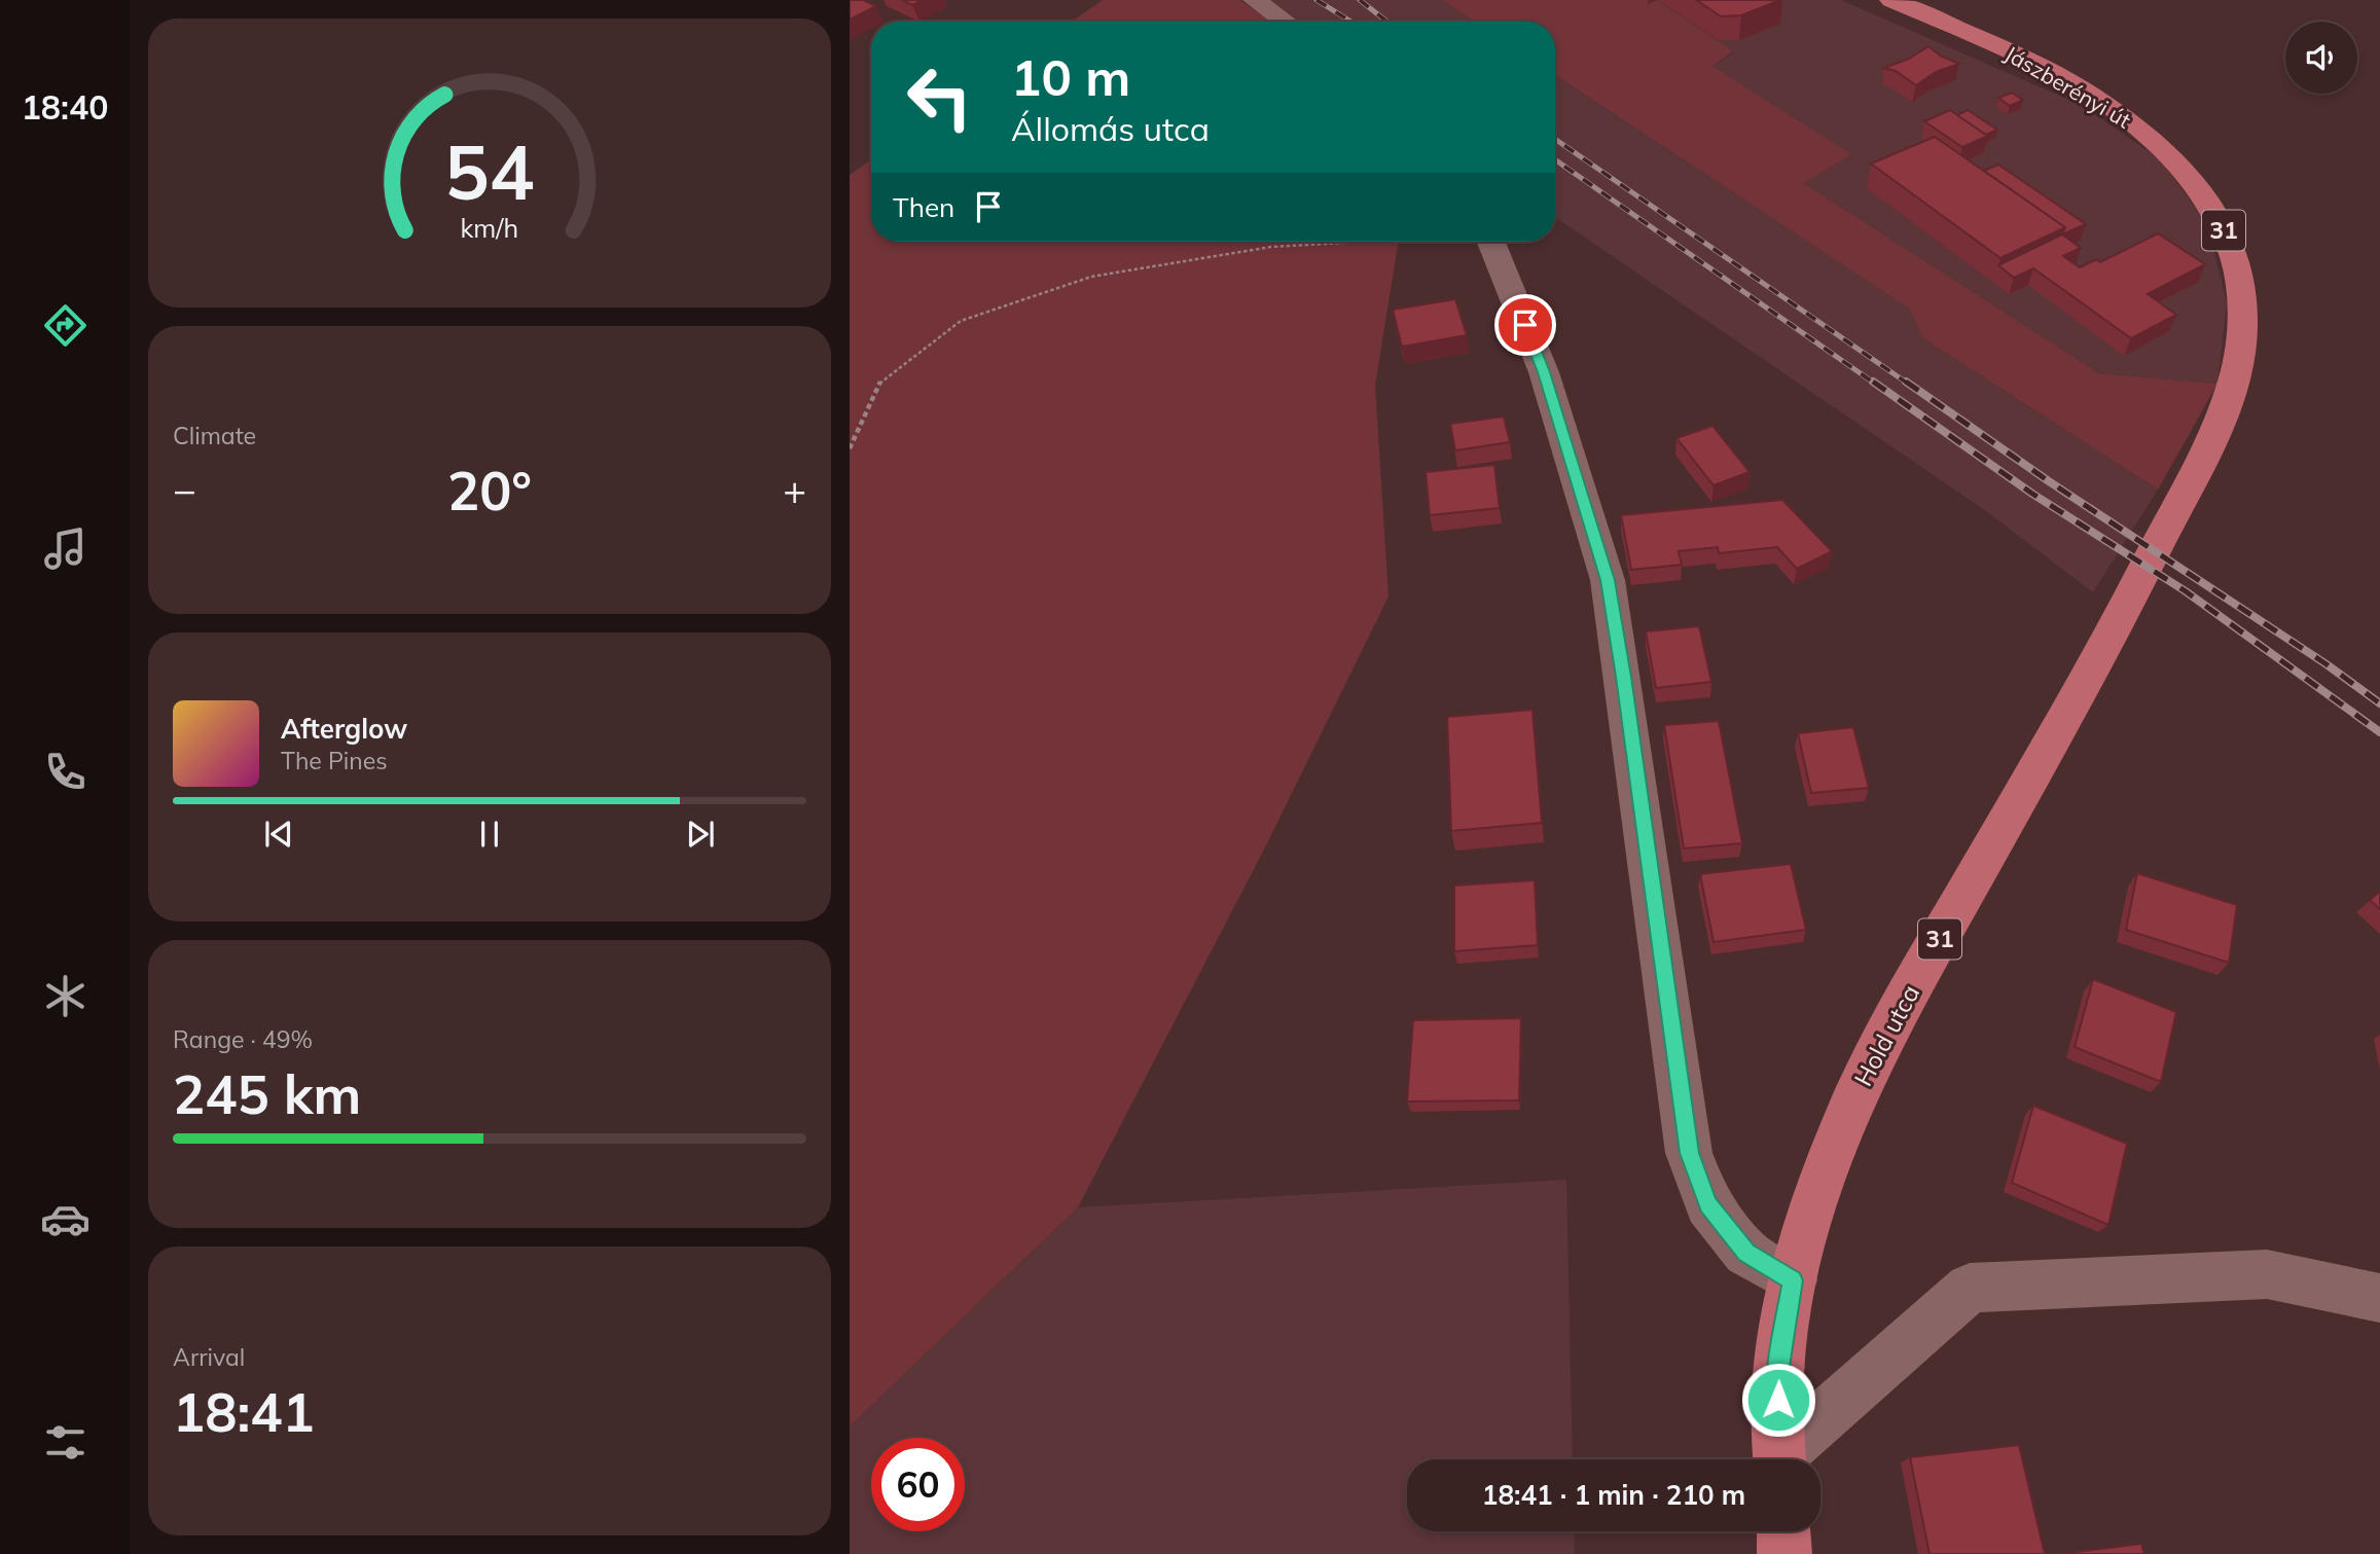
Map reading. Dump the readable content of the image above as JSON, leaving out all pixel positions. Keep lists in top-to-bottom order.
{
  "streets": {
    "main road": ["Jászberényi út", "31", "Hold utca"]
  },
  "crossings": [
    ["Jászberényi út", "Hold utca"]
  ],
  "page": {
    "tabs": "18:40",
    "turn": ["10 m", "Állomás utca"],
    "then": "Then",
    "tile": [
      "Climate",
      ["Range · 49%", "245 km"],
      ["Arrival", "18:41"]
    ],
    "heat": ["−", "20°", "+"],
    "song": ["Afterglow", "The Pines"],
    "limit": "60",
    "trip": "18:41 · 1 min · 210 m",
    "gauge": ["54", "km/h"]
  }
}
